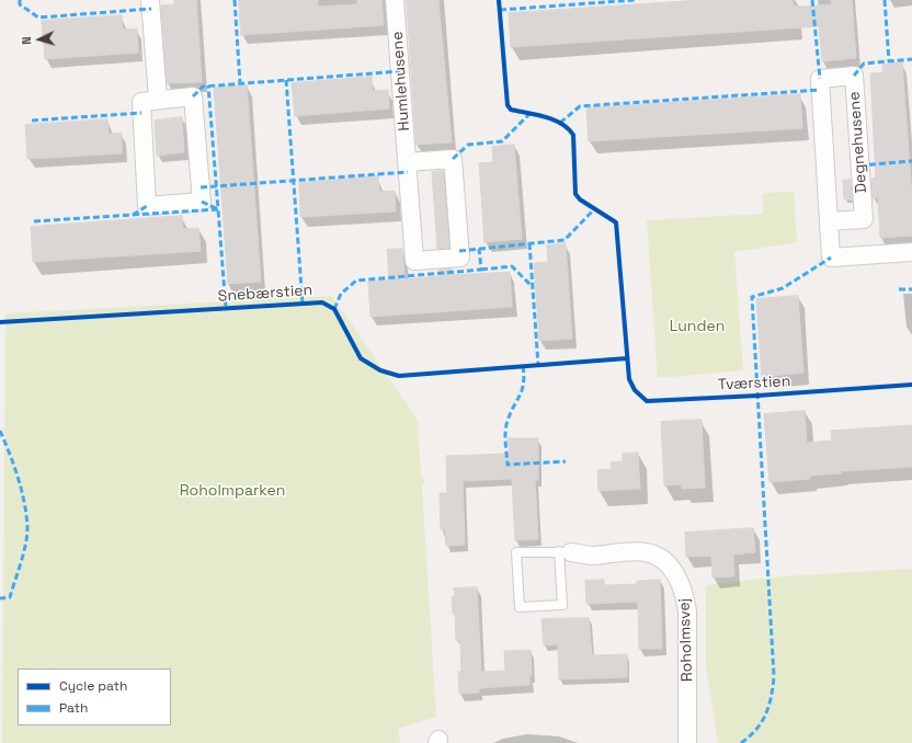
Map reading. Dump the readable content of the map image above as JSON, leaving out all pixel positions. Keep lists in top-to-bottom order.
{
  "streets": {
    "street": ["Humlehusene", "Degnehusene", "Roholmsvej"],
    "cycle path": ["Snebærstien", "Tværstien"]
  },
  "parks": ["Lunden", "Roholmparken"],
  "legend": ["Cycle path", "Path"],
  "north": "left"
}
